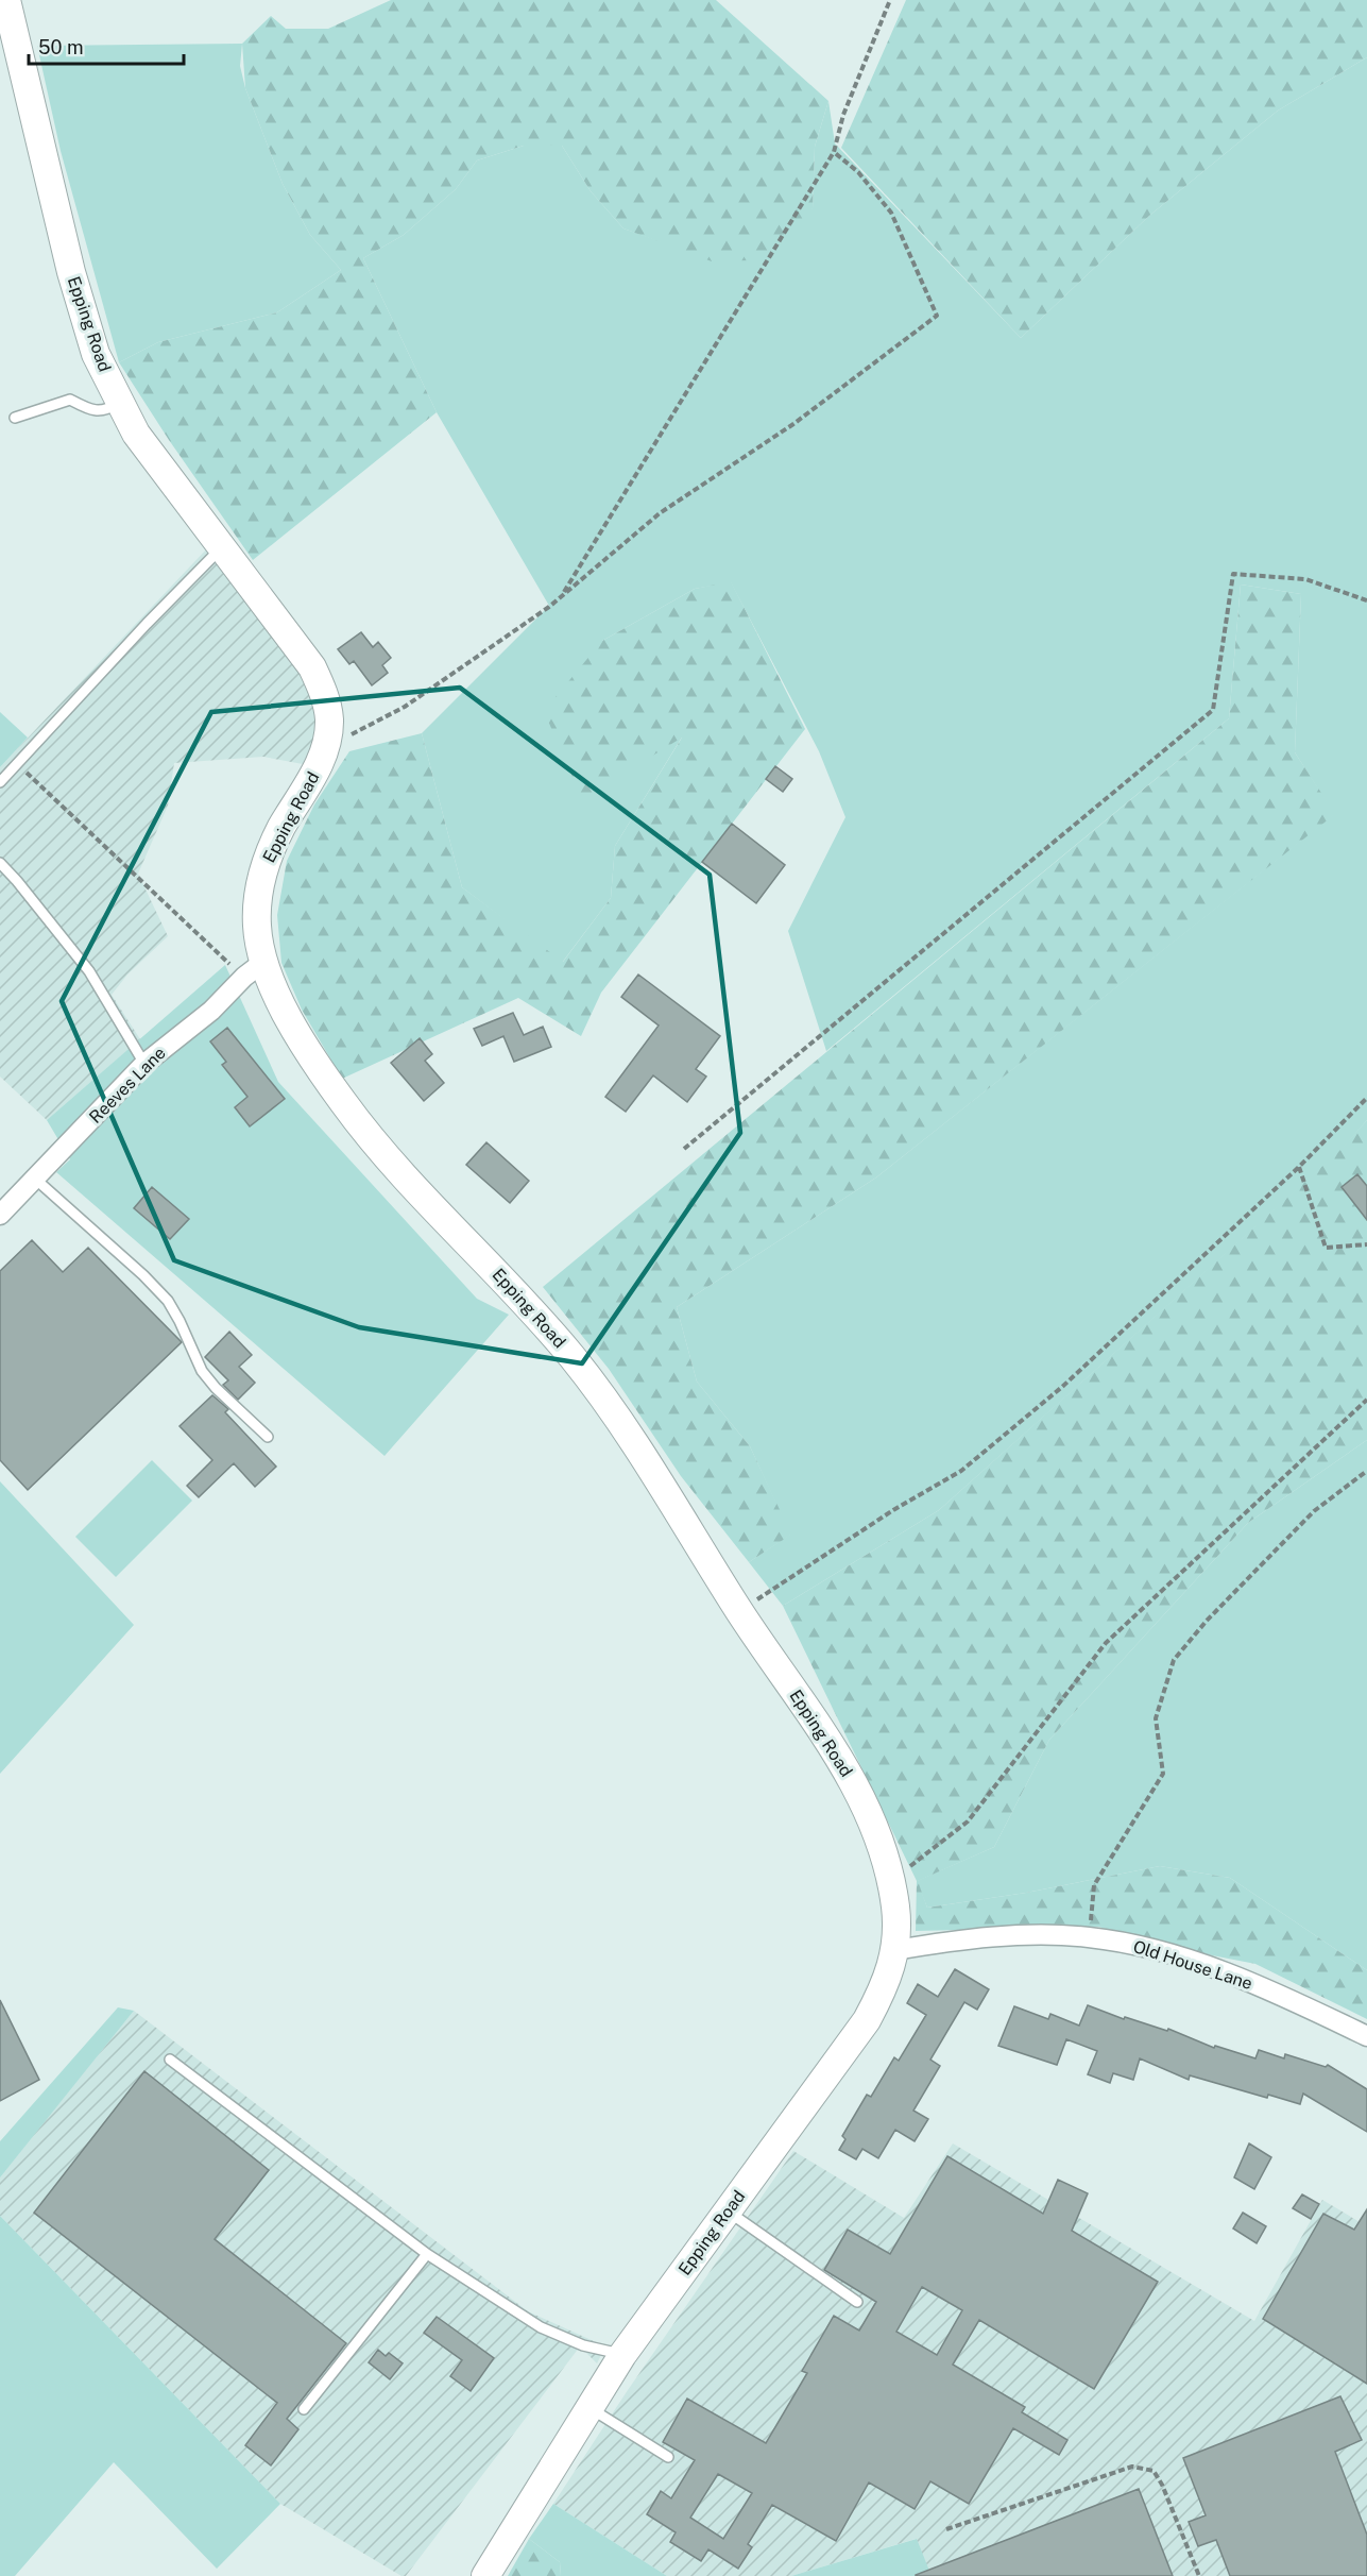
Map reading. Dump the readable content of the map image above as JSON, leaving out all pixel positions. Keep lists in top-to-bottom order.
{
  "streets": {
    "main road": ["Epping Road"],
    "street": ["Reeves Lane", "Old House Lane"]
  },
  "crossings": [
    ["Epping Road", "Reeves Lane"],
    ["Epping Road", "Old House Lane"]
  ],
  "scale_bar": "50 m"
}
